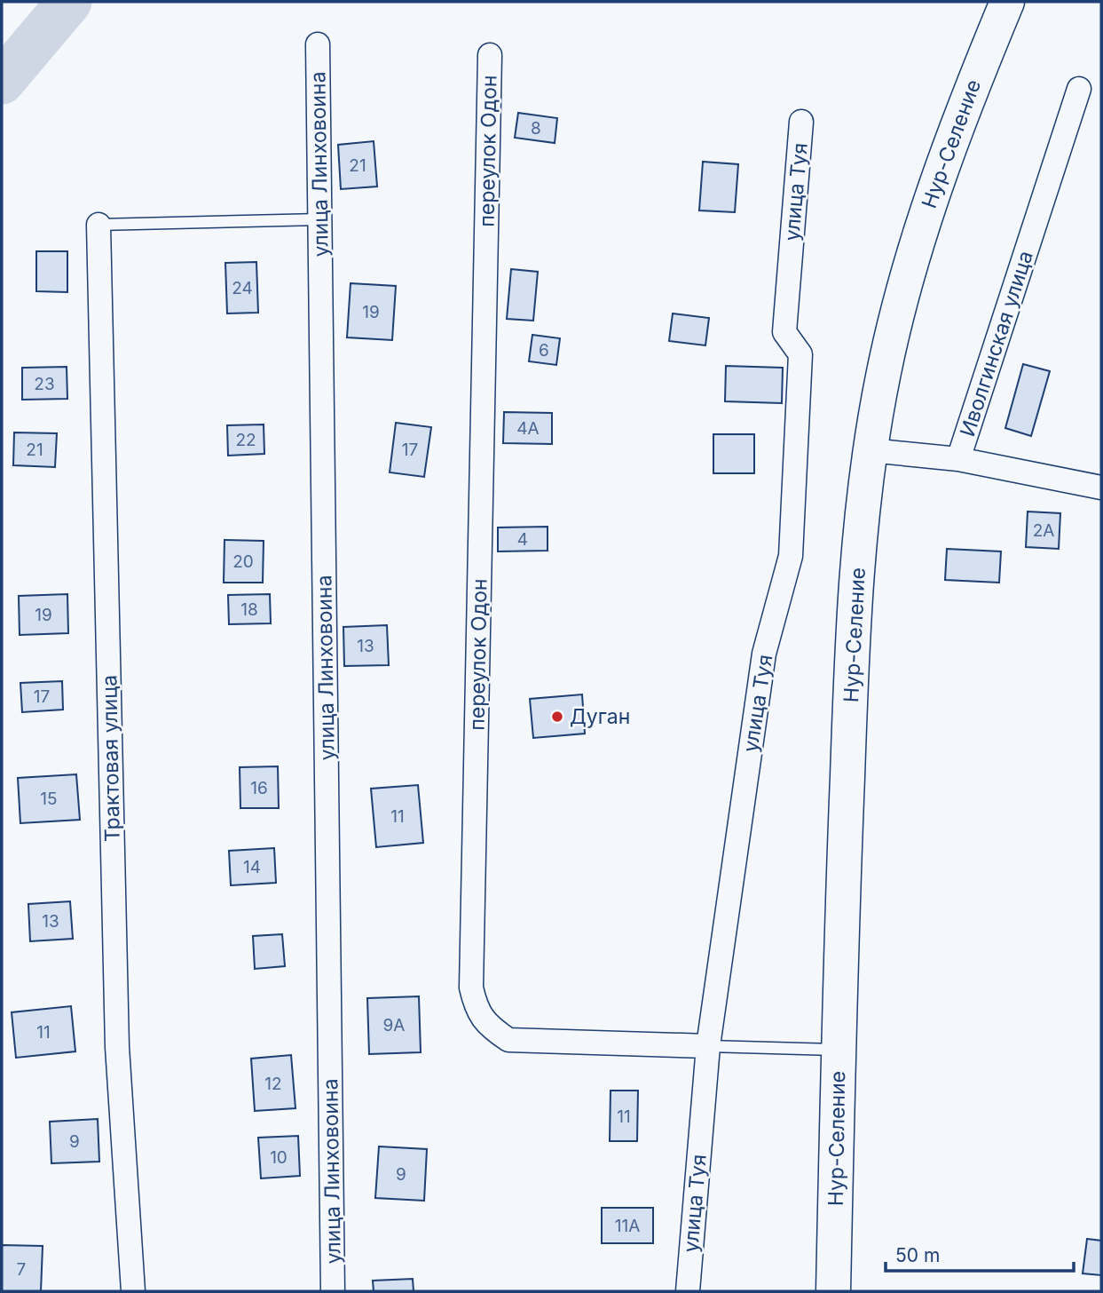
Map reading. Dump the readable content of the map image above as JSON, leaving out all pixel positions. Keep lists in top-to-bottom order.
{
  "streets": {
    "highway": ["Нур-Селение"],
    "street": [
      "переулок Одон",
      "улица Линховоина",
      "улица Туя",
      "Иволгинская улица",
      "Трактовая улица"
    ]
  },
  "crossings": [
    ["переулок Одон", "улица Туя"]
  ],
  "places": ["Дуган"],
  "house_numbers": [
    "8",
    "21",
    "24",
    "19",
    "6",
    "23",
    "4А",
    "22",
    "21",
    "17",
    "2А",
    "4",
    "20",
    "18",
    "19",
    "13",
    "17",
    "16",
    "15",
    "11",
    "14",
    "13",
    "9А",
    "11",
    "12",
    "11",
    "9",
    "10",
    "9",
    "11А",
    "7"
  ],
  "scale_bar": "50 m"
}
